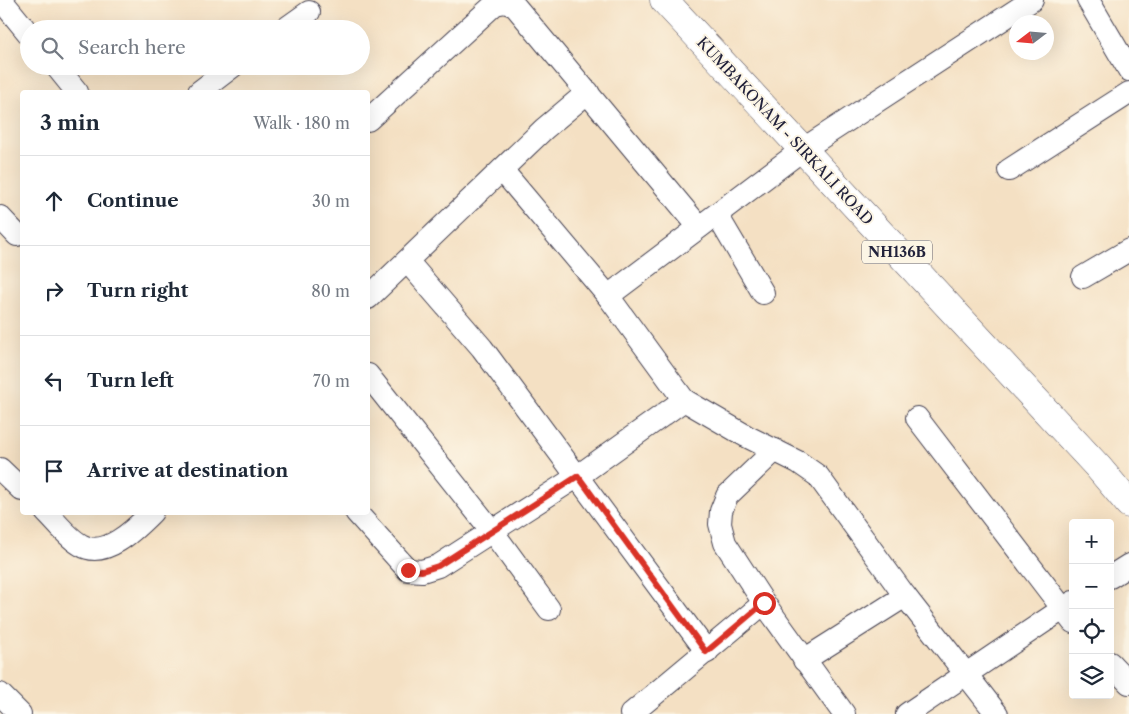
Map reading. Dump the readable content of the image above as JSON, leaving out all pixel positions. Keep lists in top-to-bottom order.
{
  "streets": {
    "highway": ["KUMBAKONAM - SIRKALI ROAD", "NH136B"]
  },
  "north": "left",
  "page": {
    "search": "Search here",
    "heading": ["3 min", "Walk · 180 m"],
    "list": [
      ["Continue", "30 m"],
      ["Turn right", "80 m"],
      ["Turn left", "70 m"],
      "Arrive at destination"
    ],
    "map_buttons": ["+", "−"]
  }
}
